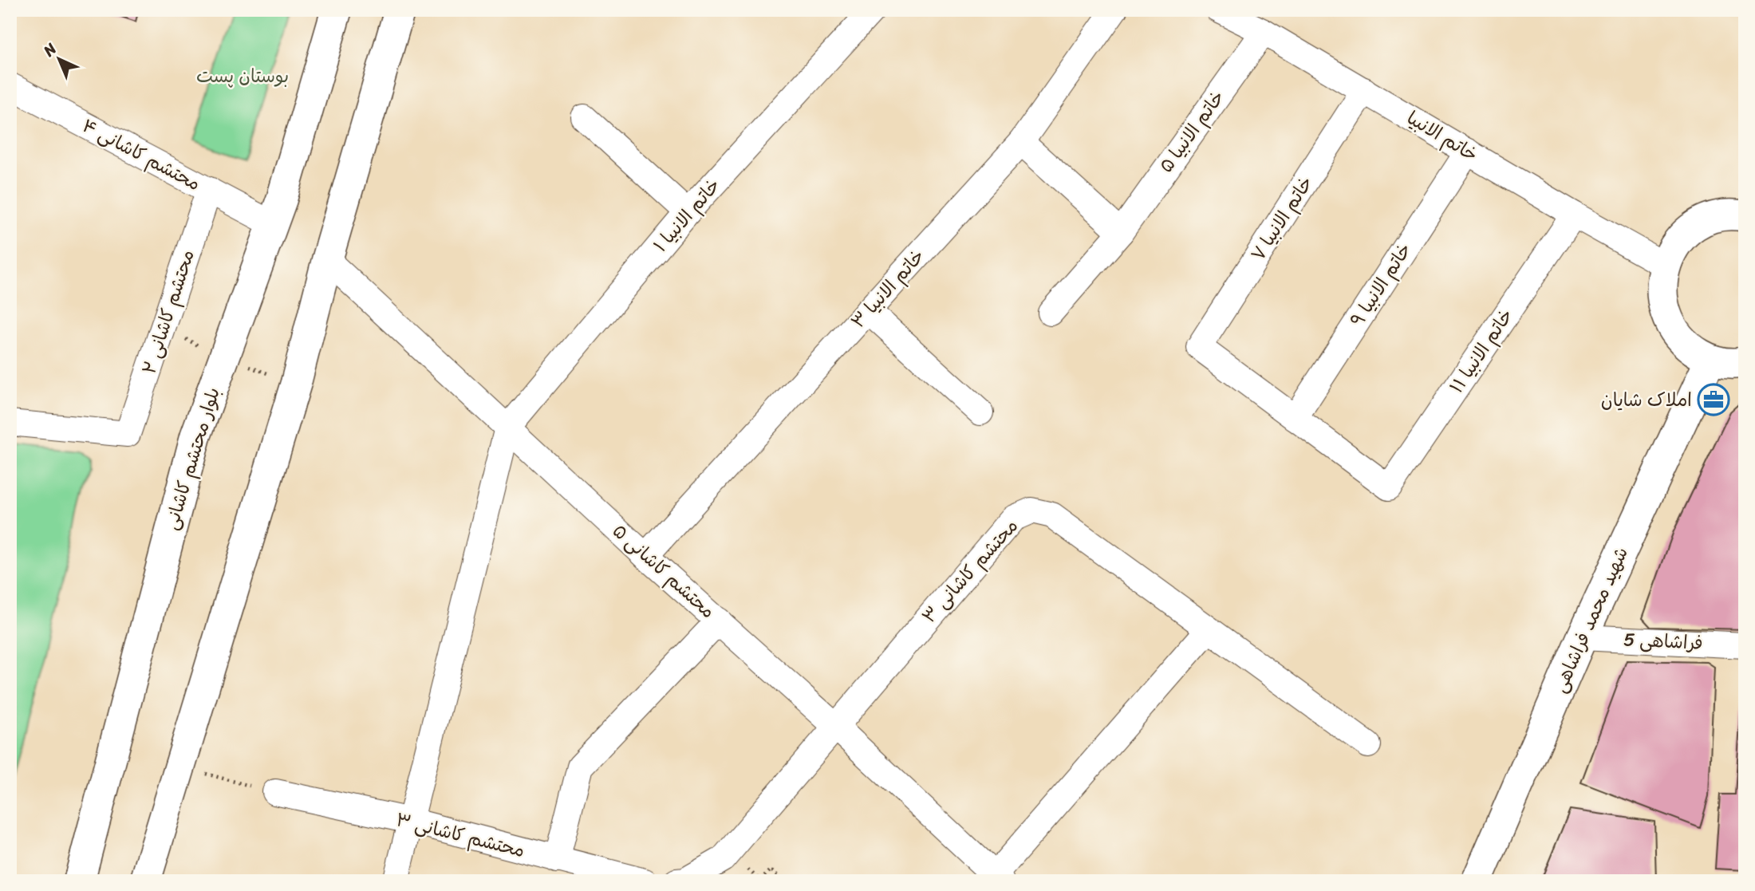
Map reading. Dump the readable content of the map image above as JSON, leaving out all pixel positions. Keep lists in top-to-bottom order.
{
  "streets": {
    "main road": ["بلوار محتشم کاشانی", "شهید محمد فراشاهی"],
    "street": [
      "خاتم الانبیا ۵",
      "خاتم الانبیا",
      "محتشم کاشانی ۴",
      "خاتم الانبیا ۱",
      "خاتم الانبیا ۷",
      "خاتم الانبیا ۹",
      "خاتم الانبیا ۳",
      "محتشم کاشانی ۲",
      "خاتم الانبیا ۱۱",
      "محتشم کاشانی ۵",
      "محتشم کاشانی ۳",
      "فراشاهی 5"
    ]
  },
  "crossings": [
    ["خاتم الانبیا ۵", "خاتم الانبیا"],
    ["خاتم الانبیا", "خاتم الانبیا ۷"],
    ["خاتم الانبیا", "خاتم الانبیا ۹"],
    ["خاتم الانبیا", "خاتم الانبیا ۱۱"],
    ["محتشم کاشانی ۴", "محتشم کاشانی ۲"],
    ["محتشم کاشانی ۴", "بلوار محتشم کاشانی"],
    ["خاتم الانبیا ۱", "محتشم کاشانی ۵"],
    ["خاتم الانبیا ۷", "خاتم الانبیا ۹"],
    ["خاتم الانبیا ۷", "خاتم الانبیا ۱۱"],
    ["خاتم الانبیا ۹", "خاتم الانبیا ۱۱"],
    ["خاتم الانبیا ۳", "محتشم کاشانی ۵"],
    ["محتشم کاشانی ۵", "محتشم کاشانی ۳"],
    ["شهید محمد فراشاهی", "فراشاهی 5"]
  ],
  "parks": ["بوستان پست"],
  "places": {
    "office": ["املاک شایان"]
  },
  "north": "top left"
}
